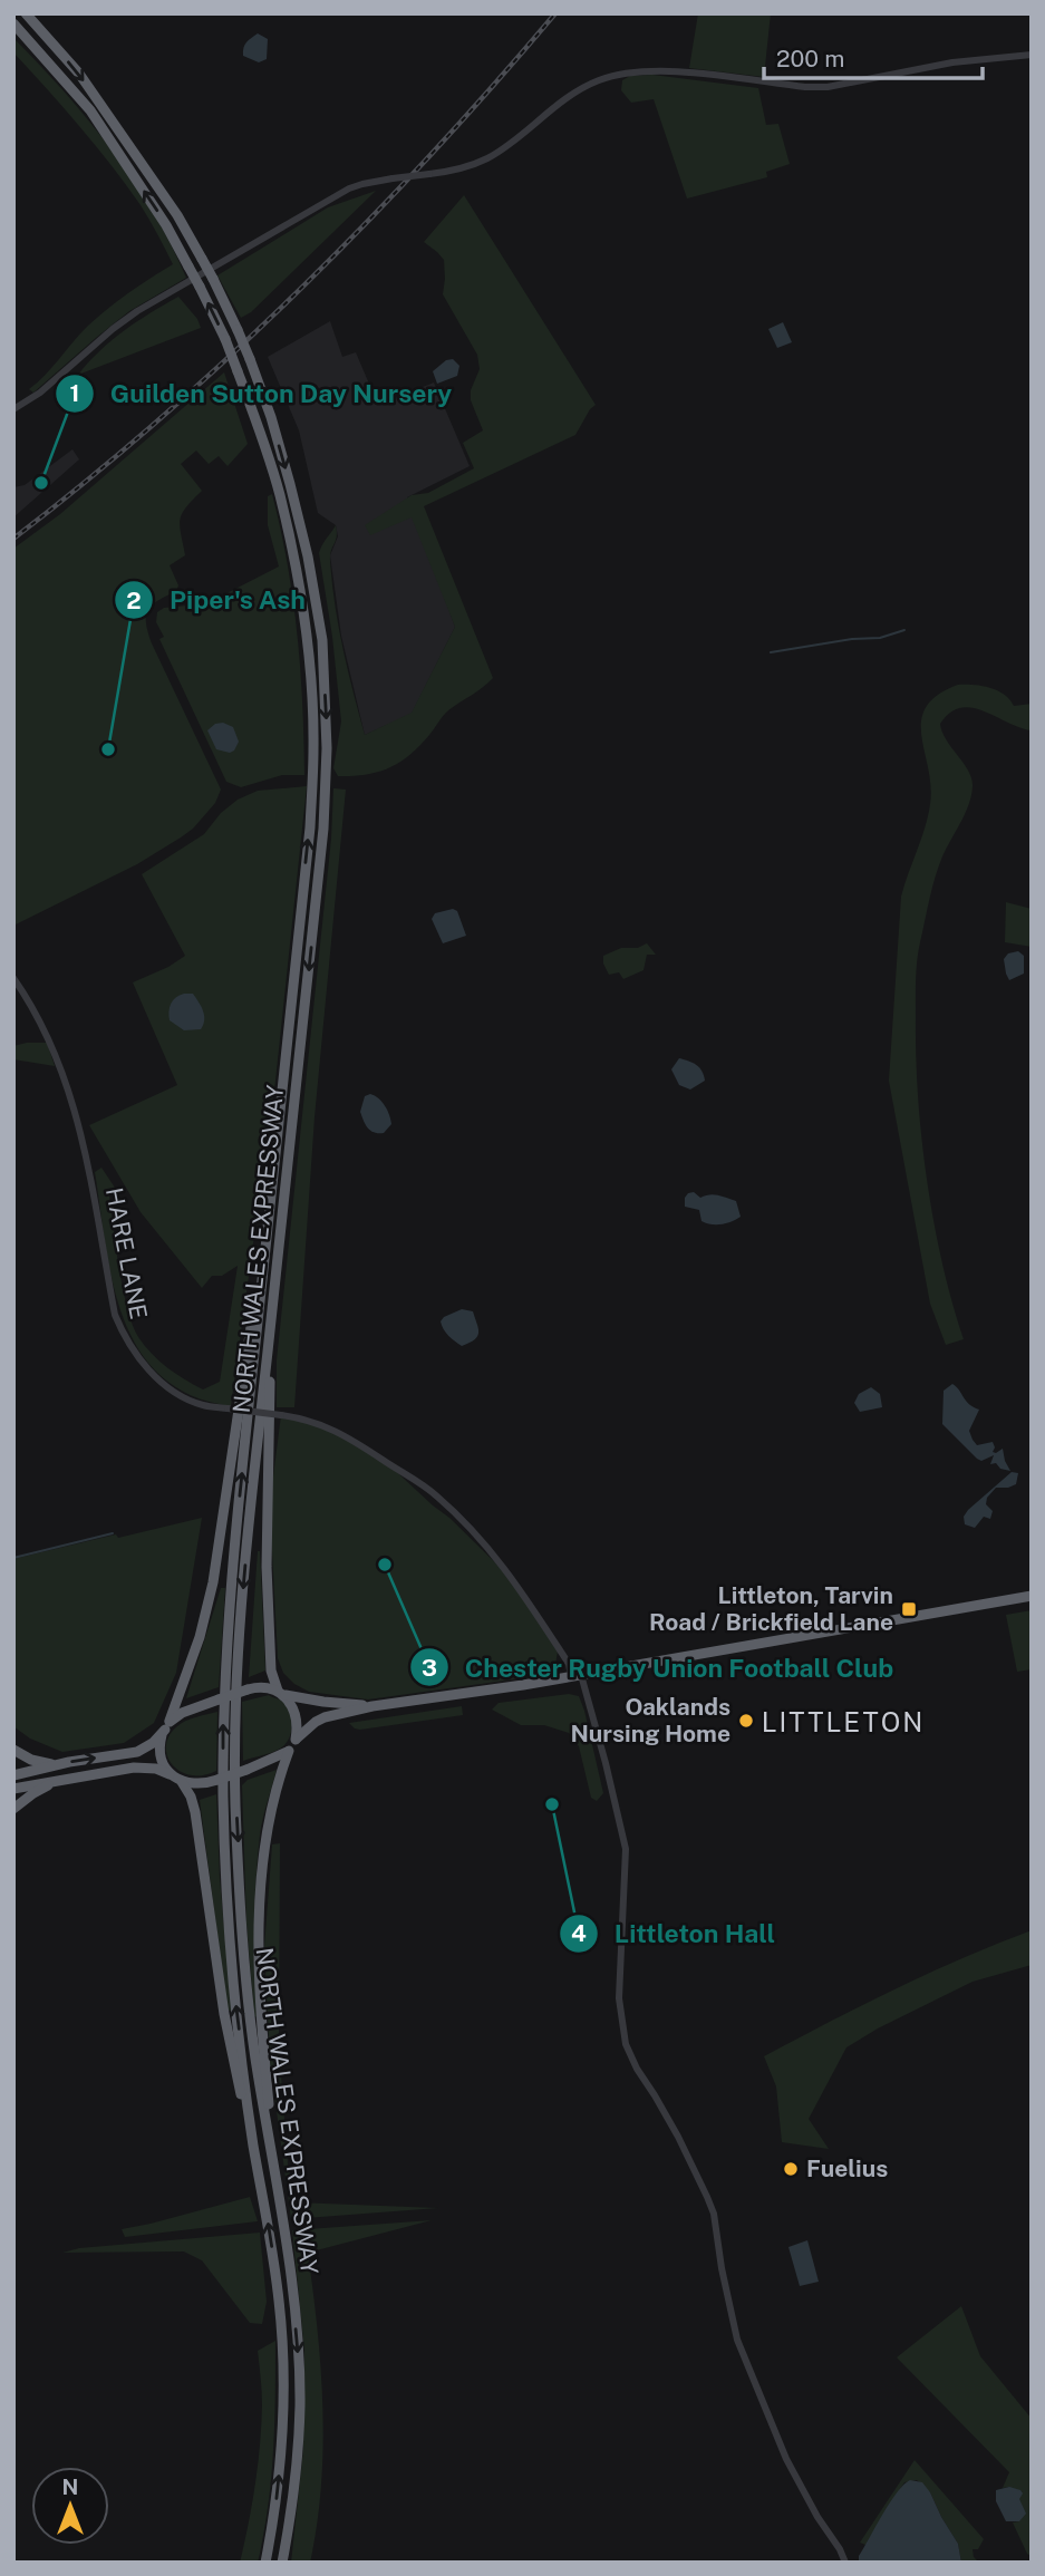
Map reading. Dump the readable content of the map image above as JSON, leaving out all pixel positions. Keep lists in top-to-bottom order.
{
  "streets": {
    "highway": ["NORTH WALES EXPRESSWAY"],
    "street": ["HARE LANE"]
  },
  "districts": ["LITTLETON"],
  "places": {
    "other": [
      "Guilden Sutton Day Nursery",
      "Piper's Ash",
      "Chester Rugby Union Football Club",
      "Oaklands Nursing Home",
      "Littleton Hall",
      "Fuelius"
    ],
    "transit": ["Littleton, Tarvin Road / Brickfield Lane"]
  },
  "scale_bar": "200 m",
  "north": "top"
}
